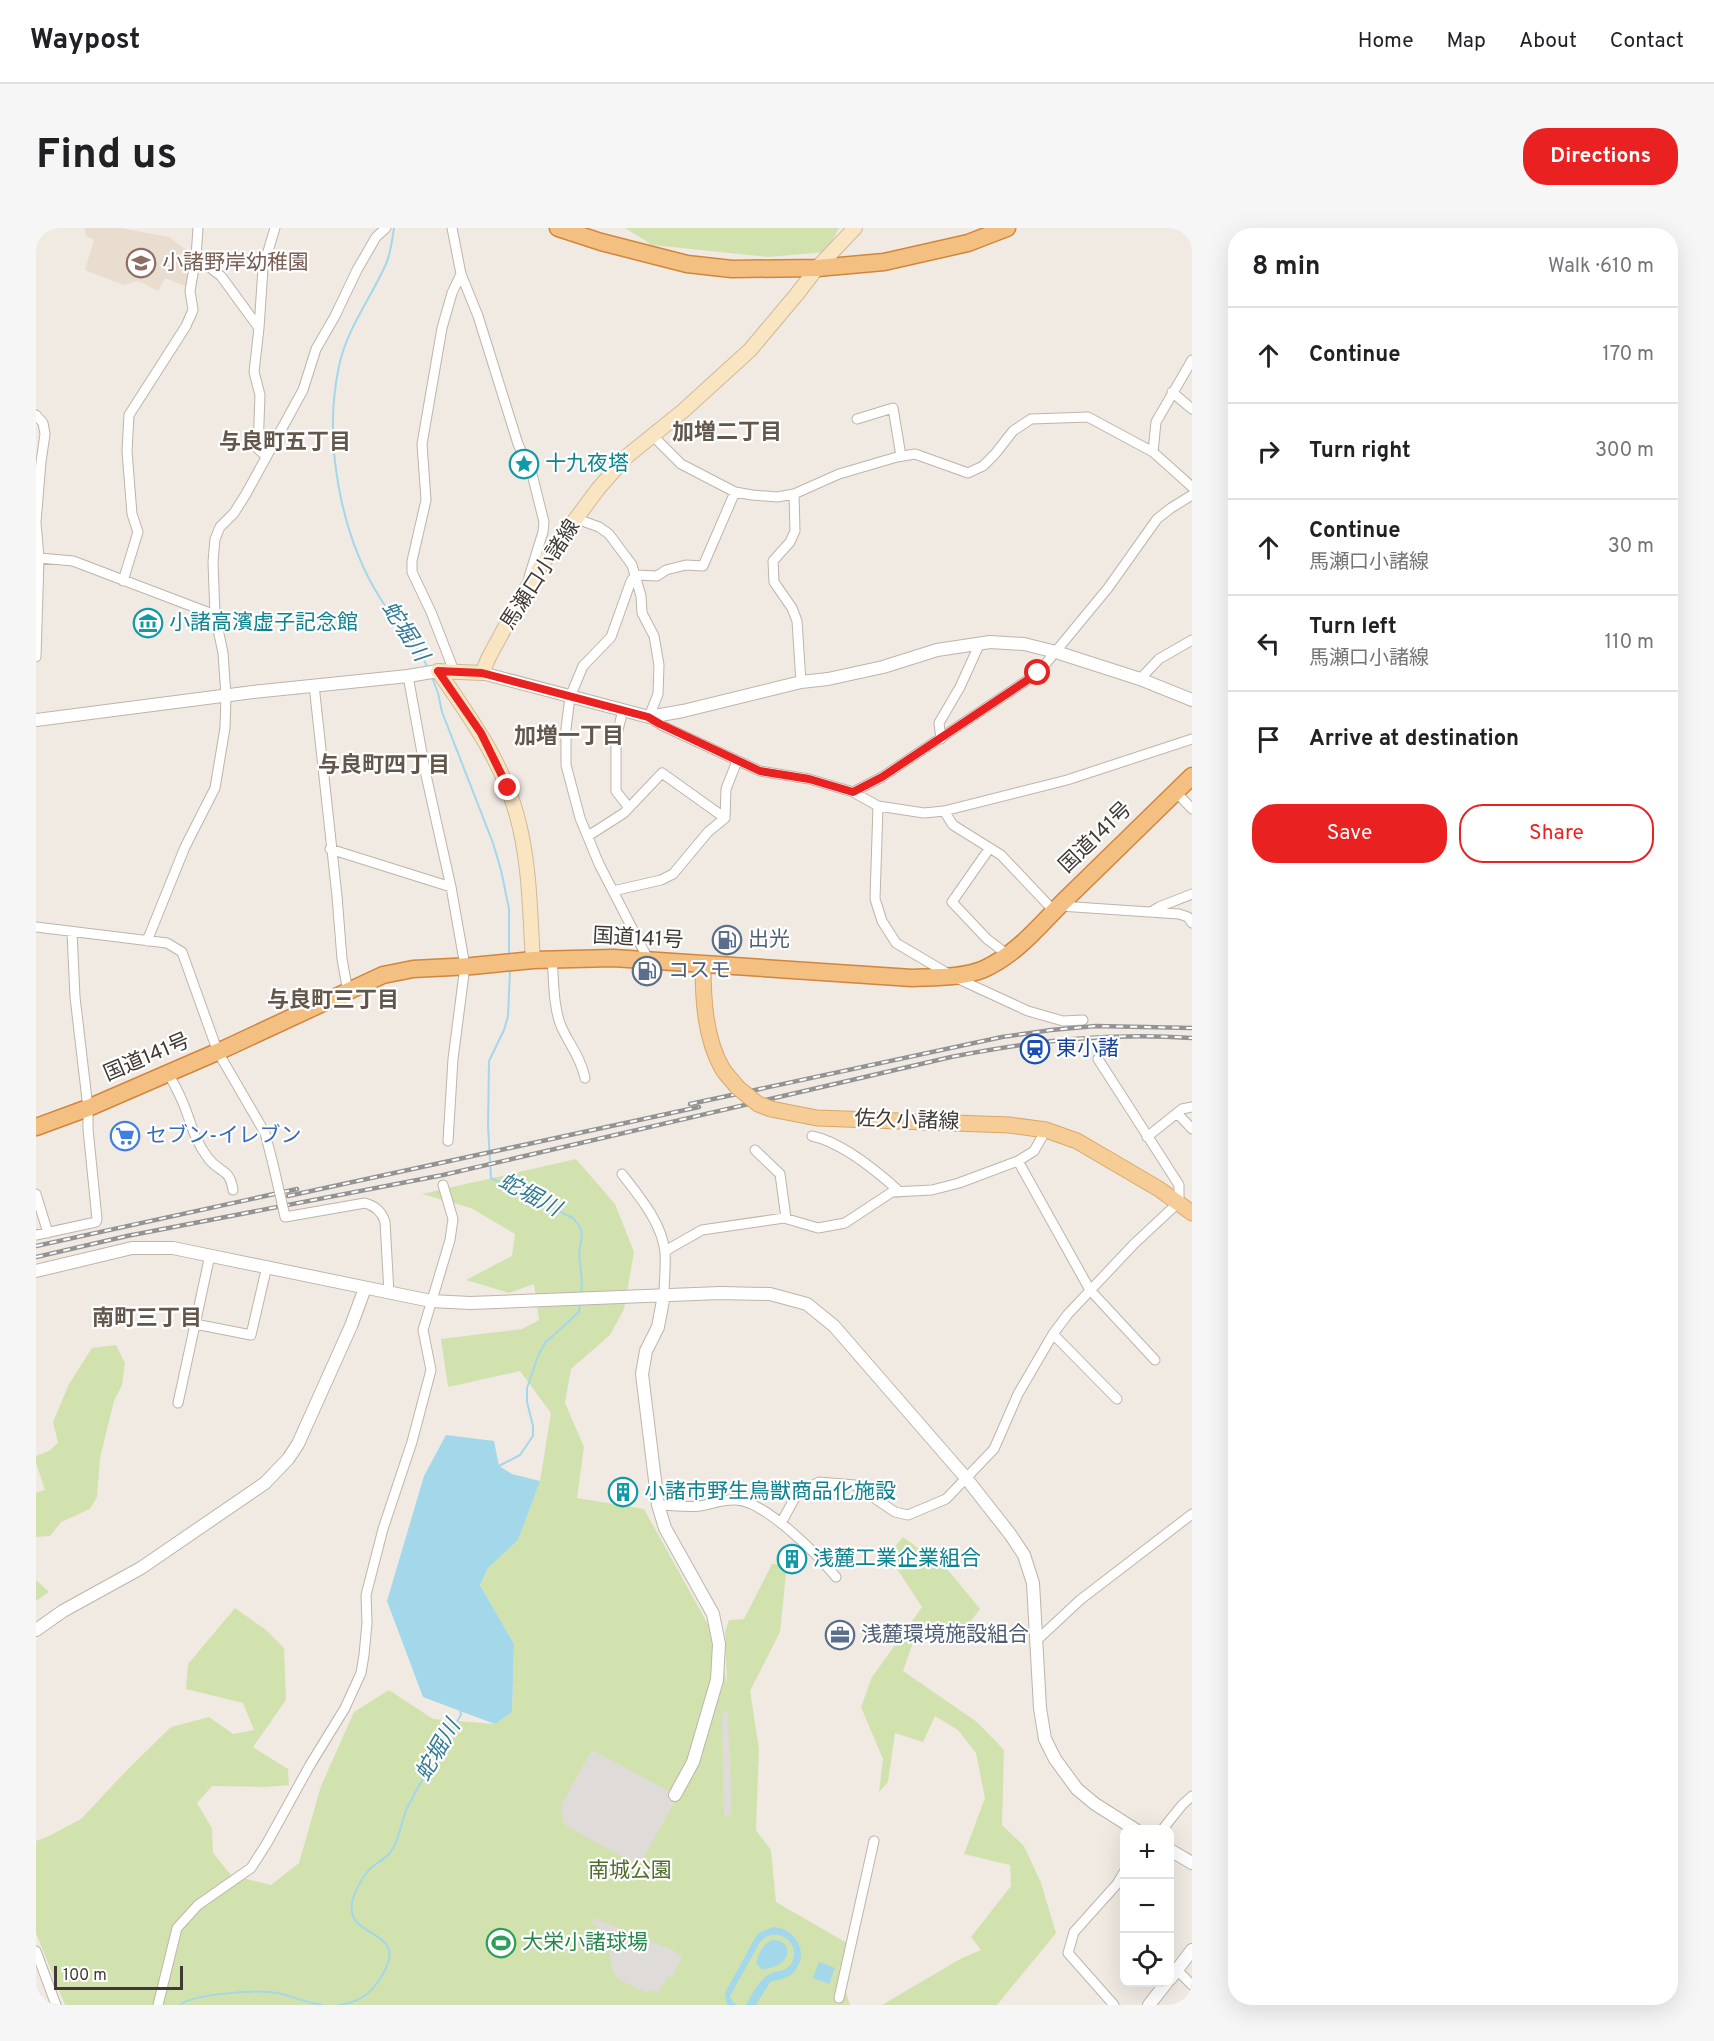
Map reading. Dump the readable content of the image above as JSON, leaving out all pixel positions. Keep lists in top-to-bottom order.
{
  "streets": {
    "highway": ["国道141号"],
    "main road": ["馬瀬口小諸線", "佐久小諸線"]
  },
  "crossings": [
    ["国道141号", "佐久小諸線"]
  ],
  "districts": [
    "加増二丁目",
    "与良町五丁目",
    "加増一丁目",
    "与良町四丁目",
    "与良町三丁目",
    "南町三丁目"
  ],
  "water": ["蛇堀川"],
  "parks": ["南城公園"],
  "places": {
    "school or university": ["小諸野岸幼稚園"],
    "place": ["十九夜塔"],
    "museum": ["小諸高濱虚子記念館"],
    "fuel station": ["出光", "コスモ"],
    "station": ["東小諸"],
    "supermarket": ["セブン-イレブン"],
    "building": ["小諸市野生鳥獣商品化施設", "浅麓工業企業組合"],
    "office": ["浅麓環境施設組合"],
    "sports": ["大栄小諸球場"]
  },
  "scale_bar": "100 m",
  "page": {
    "header": "Waypost",
    "nav": [
      "Home",
      "Map",
      "About",
      "Contact"
    ],
    "buttons": [
      "Directions",
      ["Save", "Share"]
    ],
    "title": "Find us",
    "heading": ["8 min", "Walk · 610 m"],
    "list": [
      ["Continue", "170 m"],
      ["Turn right", "300 m"],
      ["Continue", "馬瀬口小諸線", "30 m"],
      ["Turn left", "馬瀬口小諸線", "110 m"],
      "Arrive at destination"
    ],
    "map_buttons": ["+", "−"],
    "scale": "100 m"
  }
}
